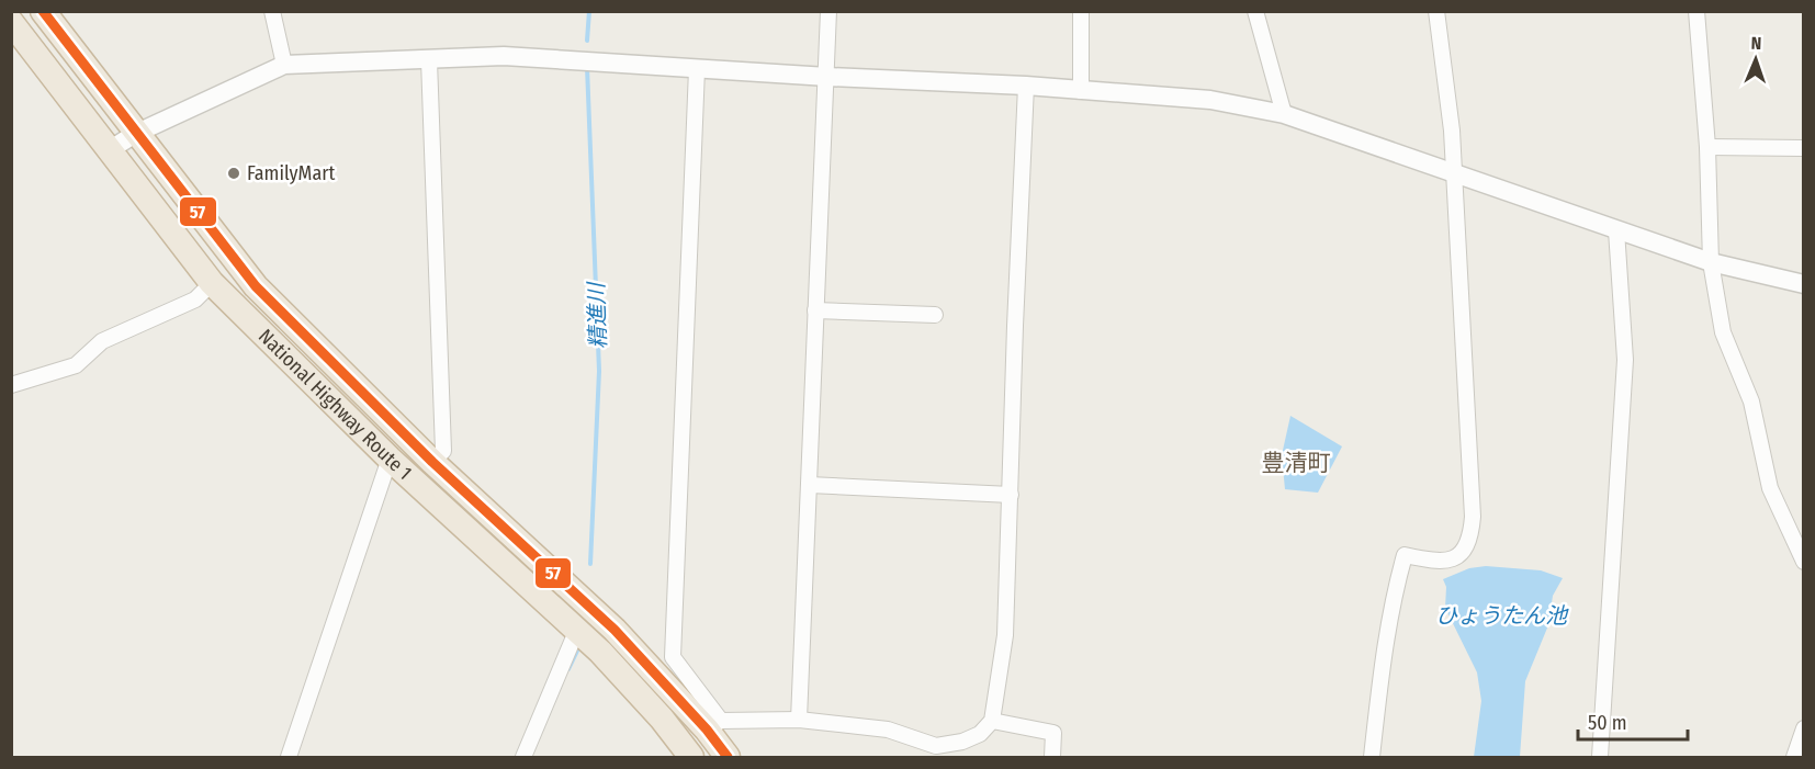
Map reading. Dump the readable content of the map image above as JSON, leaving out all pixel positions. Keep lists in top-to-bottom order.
{
  "streets": {
    "highway": ["National Highway Route 1"]
  },
  "districts": ["豊清町"],
  "water": ["精進川", "ひょうたん池"],
  "places": ["FamilyMart"],
  "lines": ["transit line 57"],
  "scale_bar": "50 m",
  "north": "top"
}
